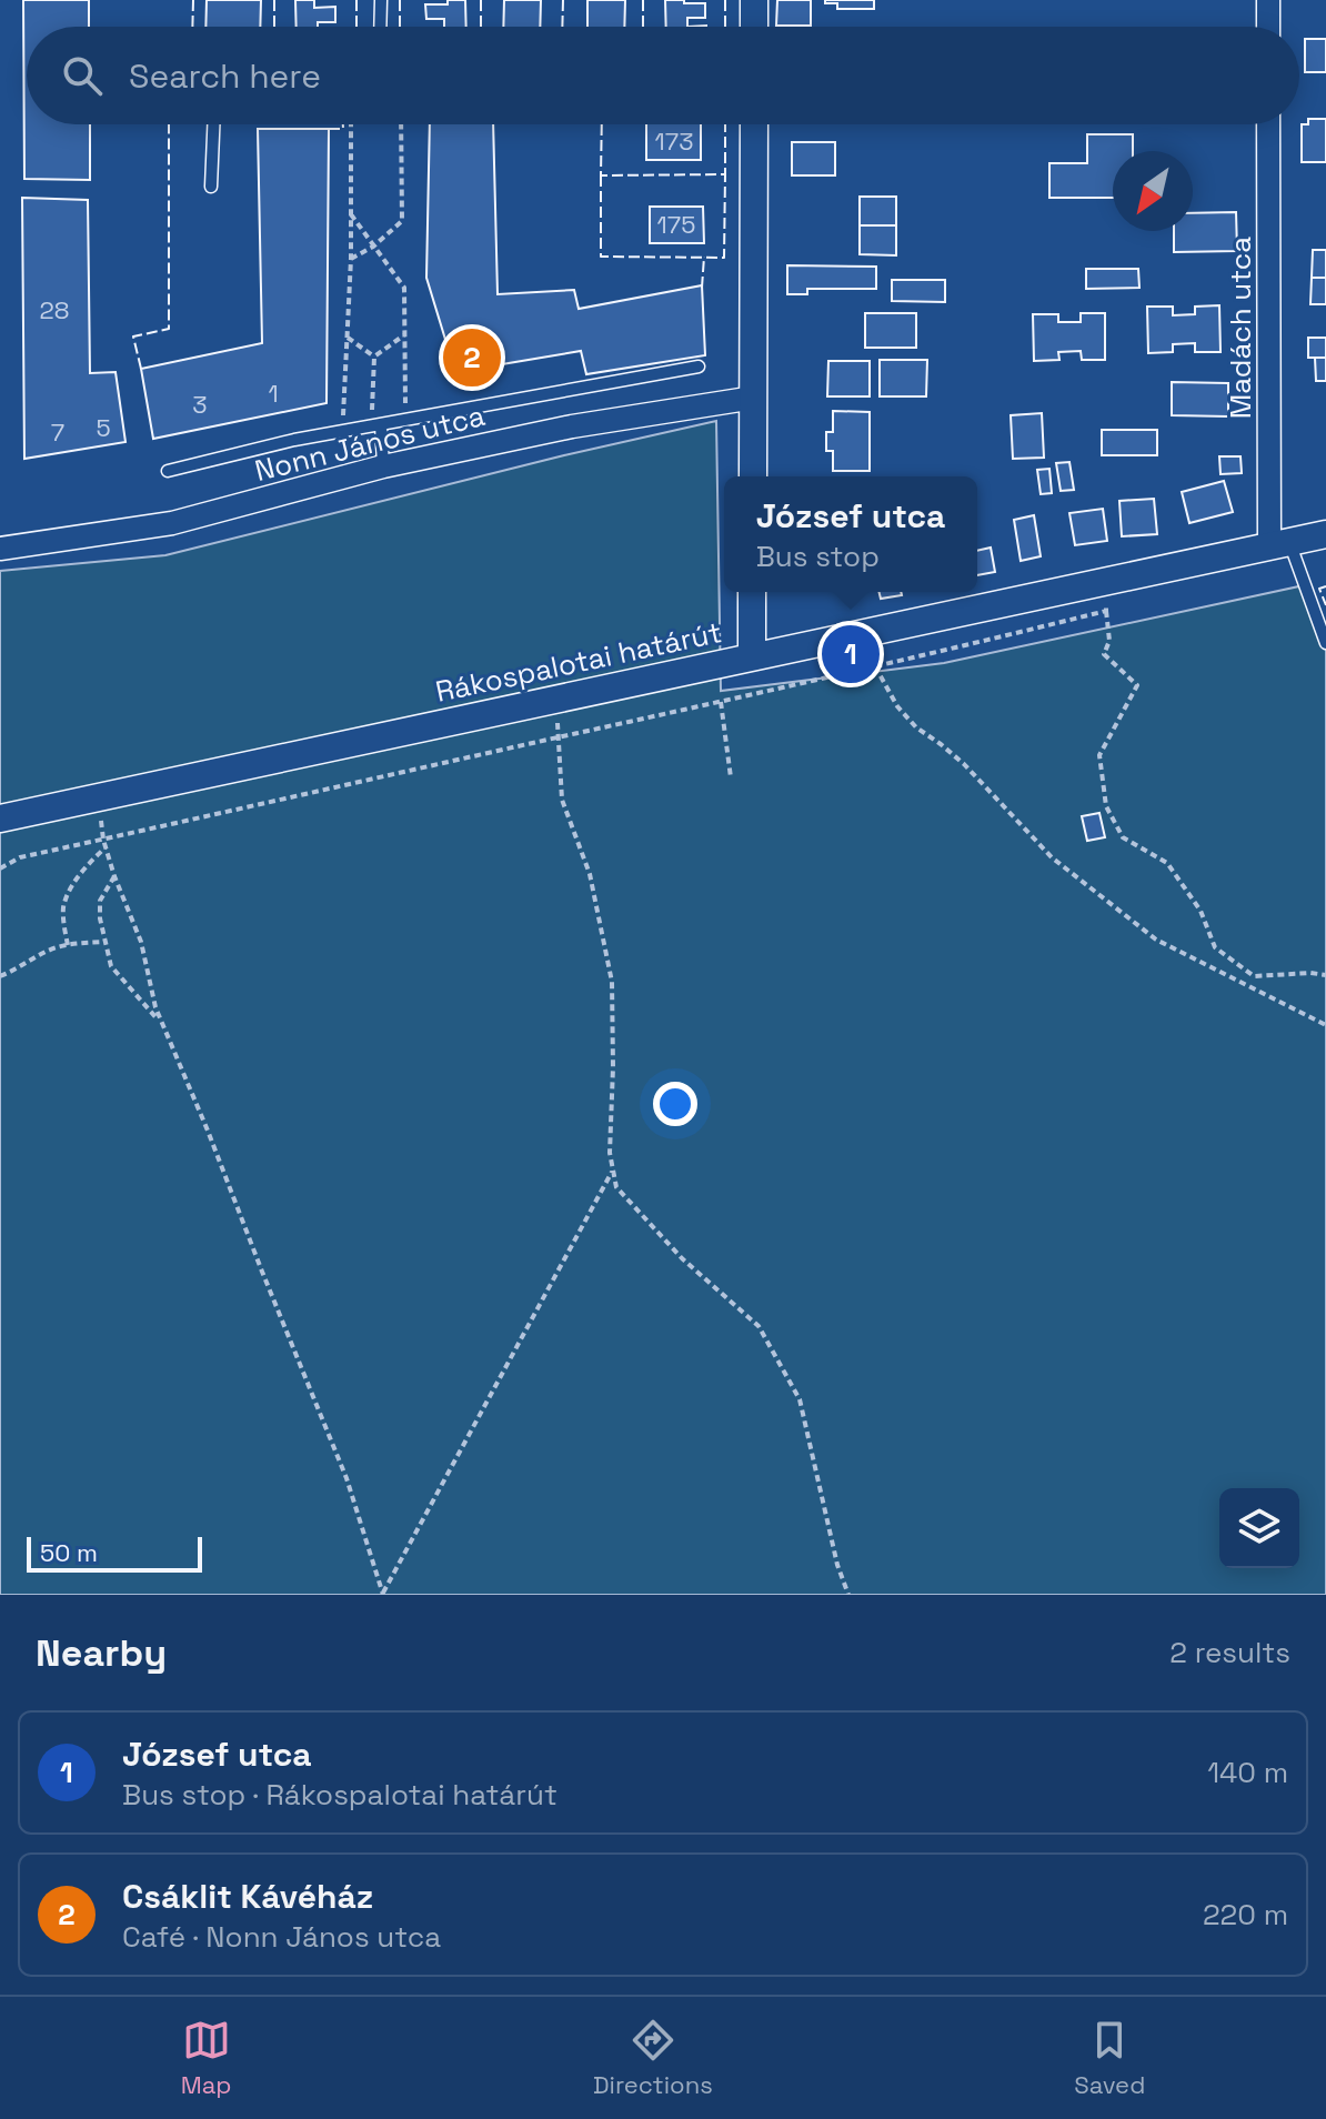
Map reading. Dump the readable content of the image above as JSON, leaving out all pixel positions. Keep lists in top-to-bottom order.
{
  "streets": {
    "street": ["Madách utca", "Nonn János utca", "Rákospalotai határút"]
  },
  "crossings": [
    ["Madách utca", "Rákospalotai határút"]
  ],
  "house_numbers": [
    "173",
    "175",
    "28",
    "1",
    "3",
    "5",
    "7"
  ],
  "scale_bar": "50 m",
  "north": "bottom left",
  "page": {
    "search": "Search here",
    "pins": ["2", "1"],
    "popup": ["József utca", "Bus stop"],
    "scale": "50 m",
    "heading": ["Nearby", "2 results"],
    "list": [
      {
        "mark": "1",
        "name": "József utca",
        "note": "Bus stop · Rákospalotai határút",
        "value": "140 m"
      },
      {
        "mark": "2",
        "name": "Csáklit Kávéház",
        "note": "Café · Nonn János utca",
        "value": "220 m"
      }
    ],
    "nav": ["Map", "Directions", "Saved"]
  }
}
